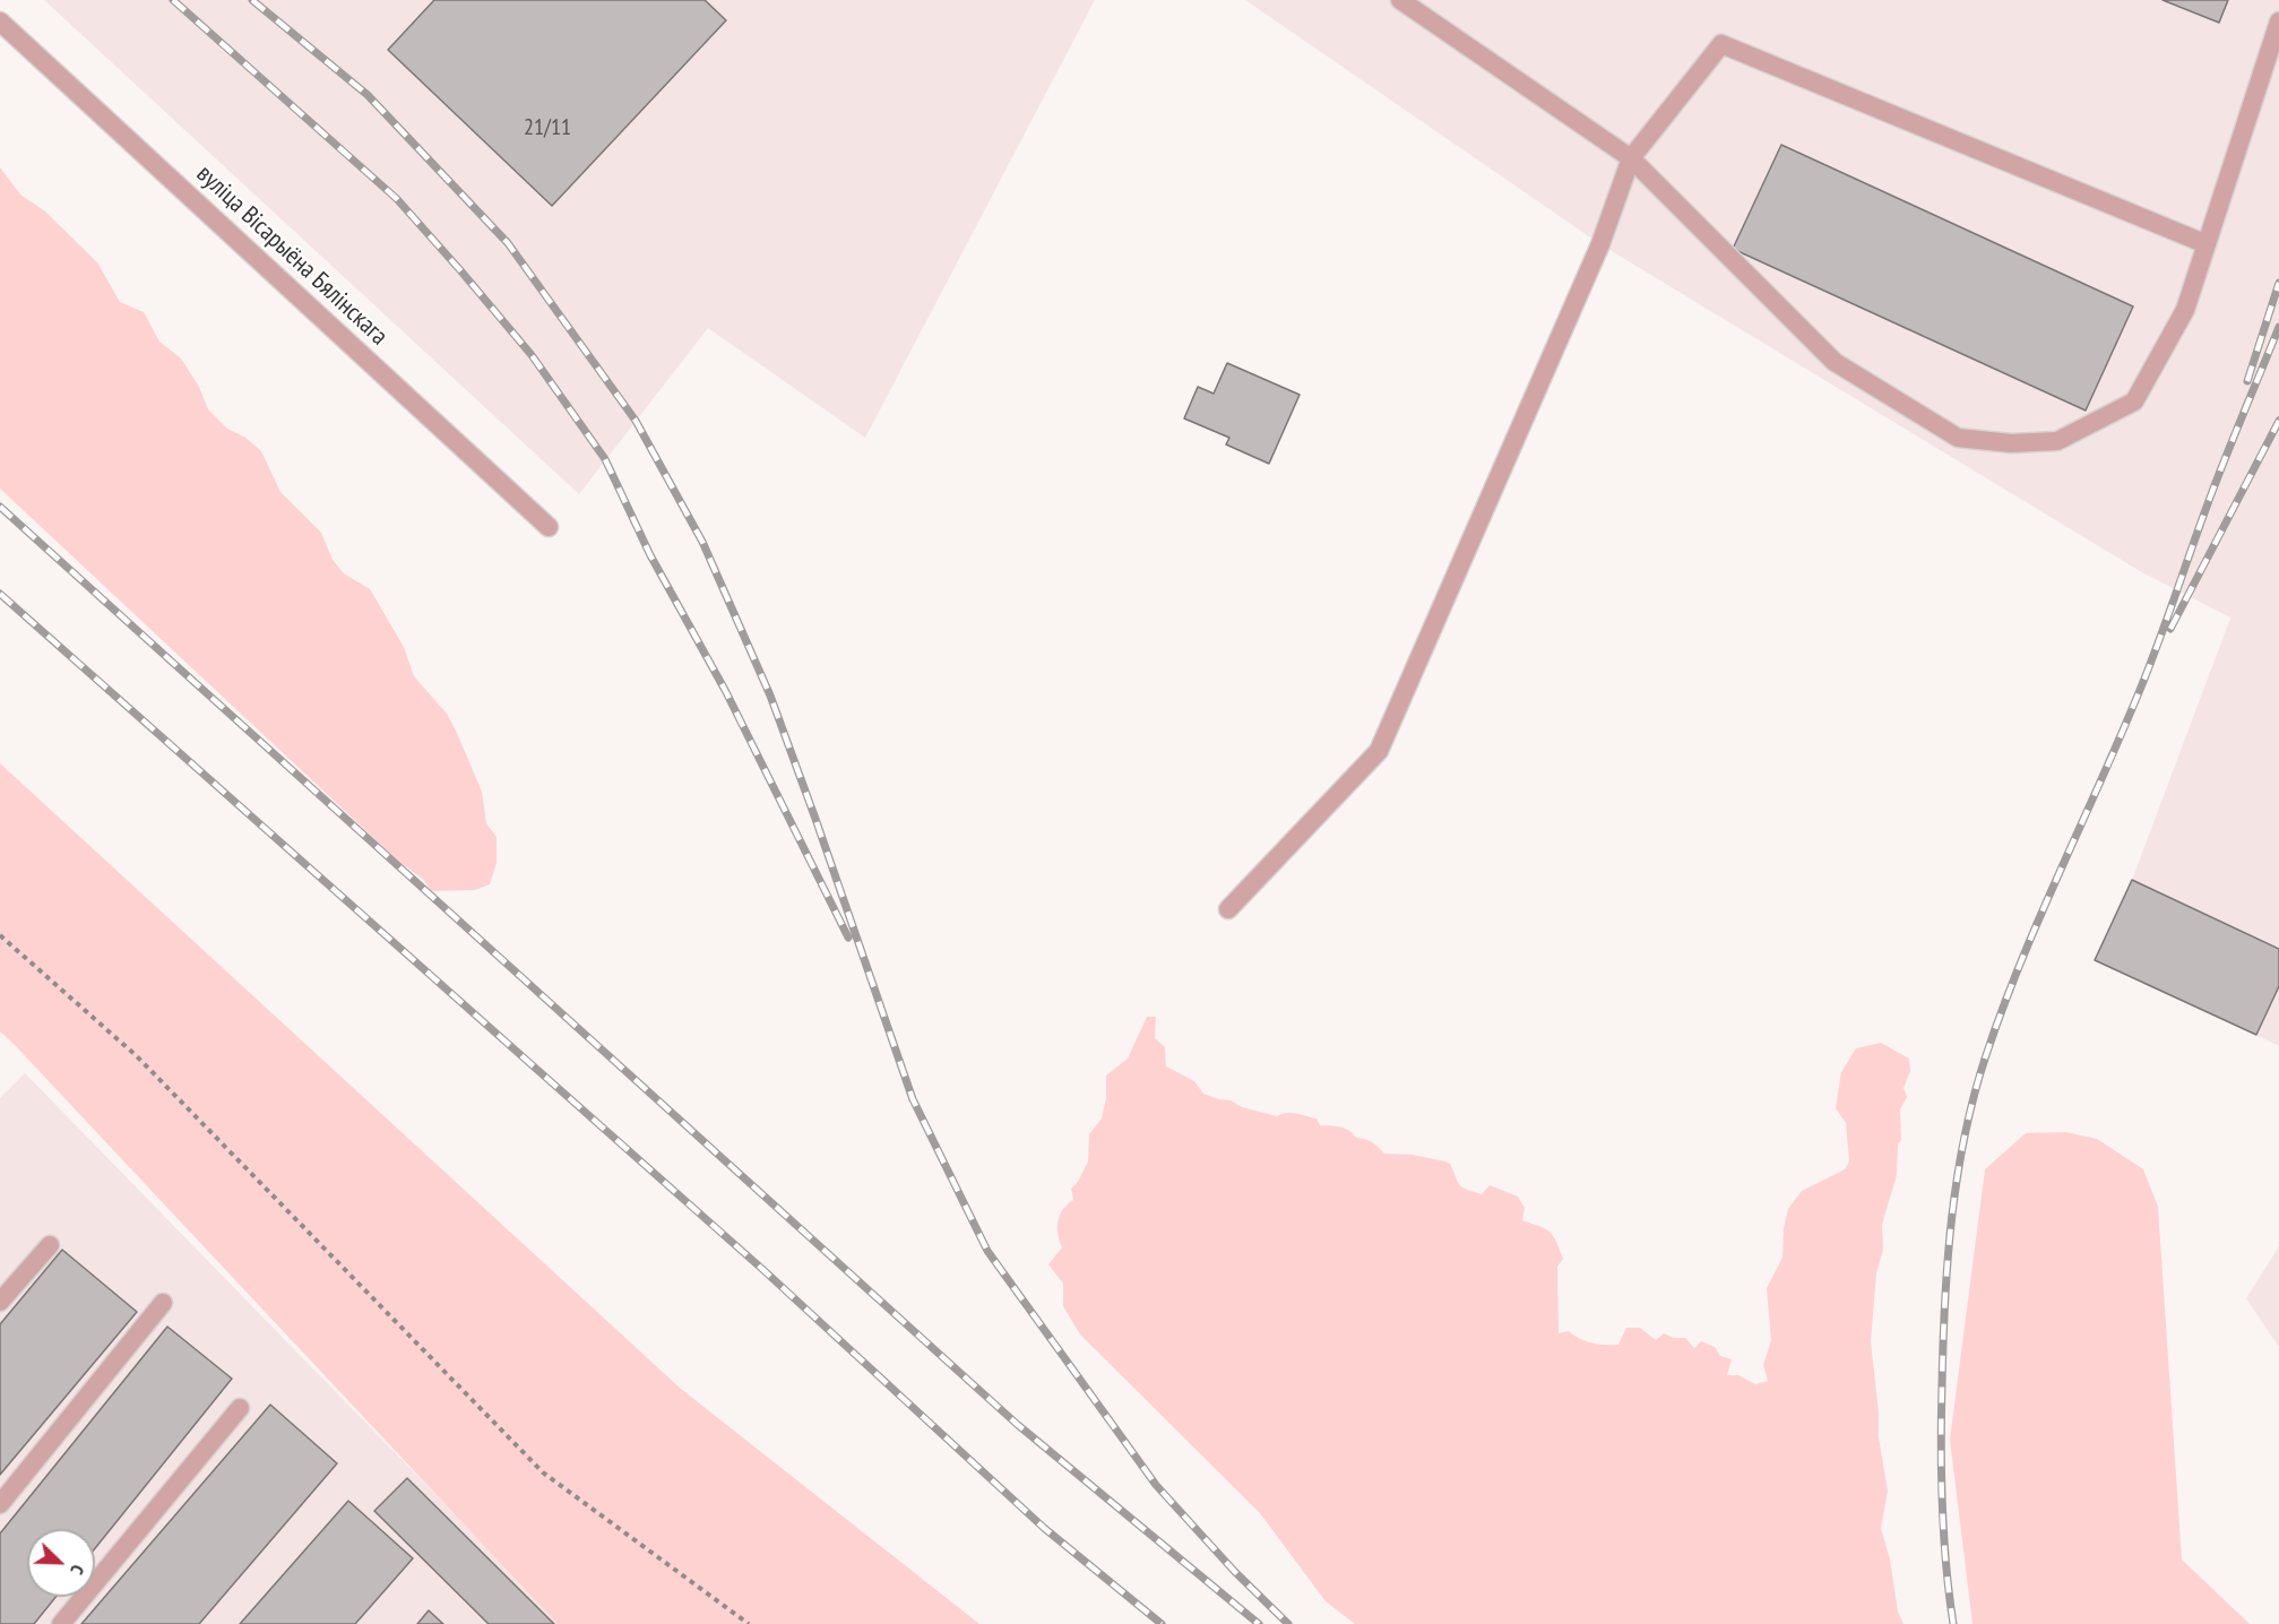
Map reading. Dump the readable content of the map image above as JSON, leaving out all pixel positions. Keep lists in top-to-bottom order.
{
  "streets": {
    "street": ["вуліца Вісарыёна Бялінскага"]
  },
  "house_numbers": ["21/11"],
  "north": "bottom right"
}
